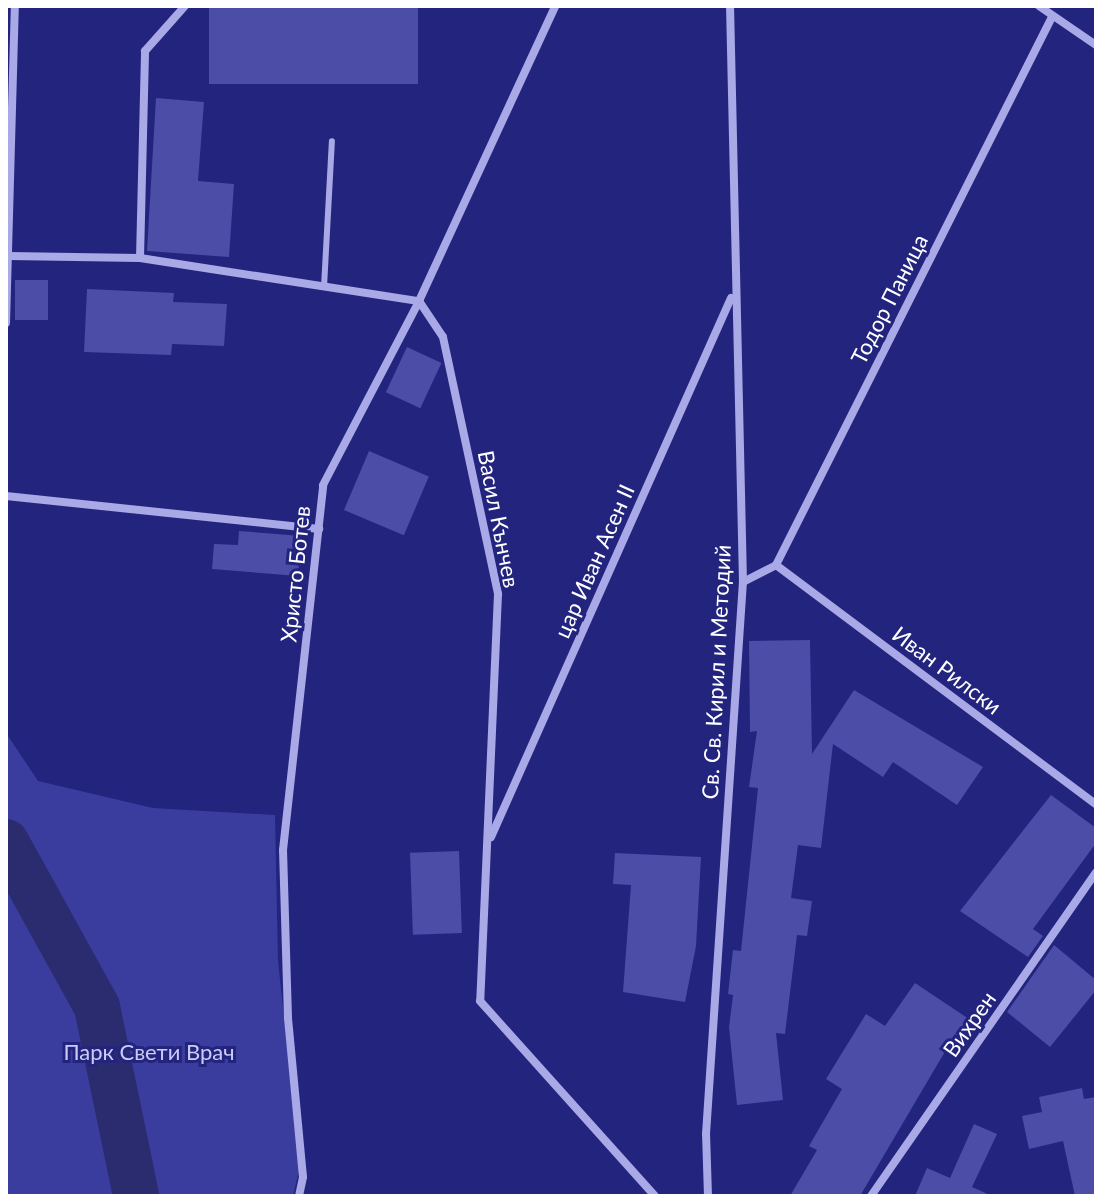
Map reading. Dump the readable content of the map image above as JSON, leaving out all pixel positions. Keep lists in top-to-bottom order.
{
  "streets": {
    "street": [
      "Тодор Паница",
      "Васил Кънчев",
      "цар Иван Асен II",
      "Христо Ботев",
      "Иван Рилски",
      "Св. Св. Кирил и Методий",
      "Вихрен"
    ]
  },
  "crossings": [
    ["Тодор Паница", "Иван Рилски"],
    ["Васил Кънчев", "цар Иван Асен II"],
    ["Васил Кънчев", "Христо Ботев"],
    ["цар Иван Асен II", "Св. Св. Кирил и Методий"]
  ],
  "parks": ["Парк Свети Врач"]
}
